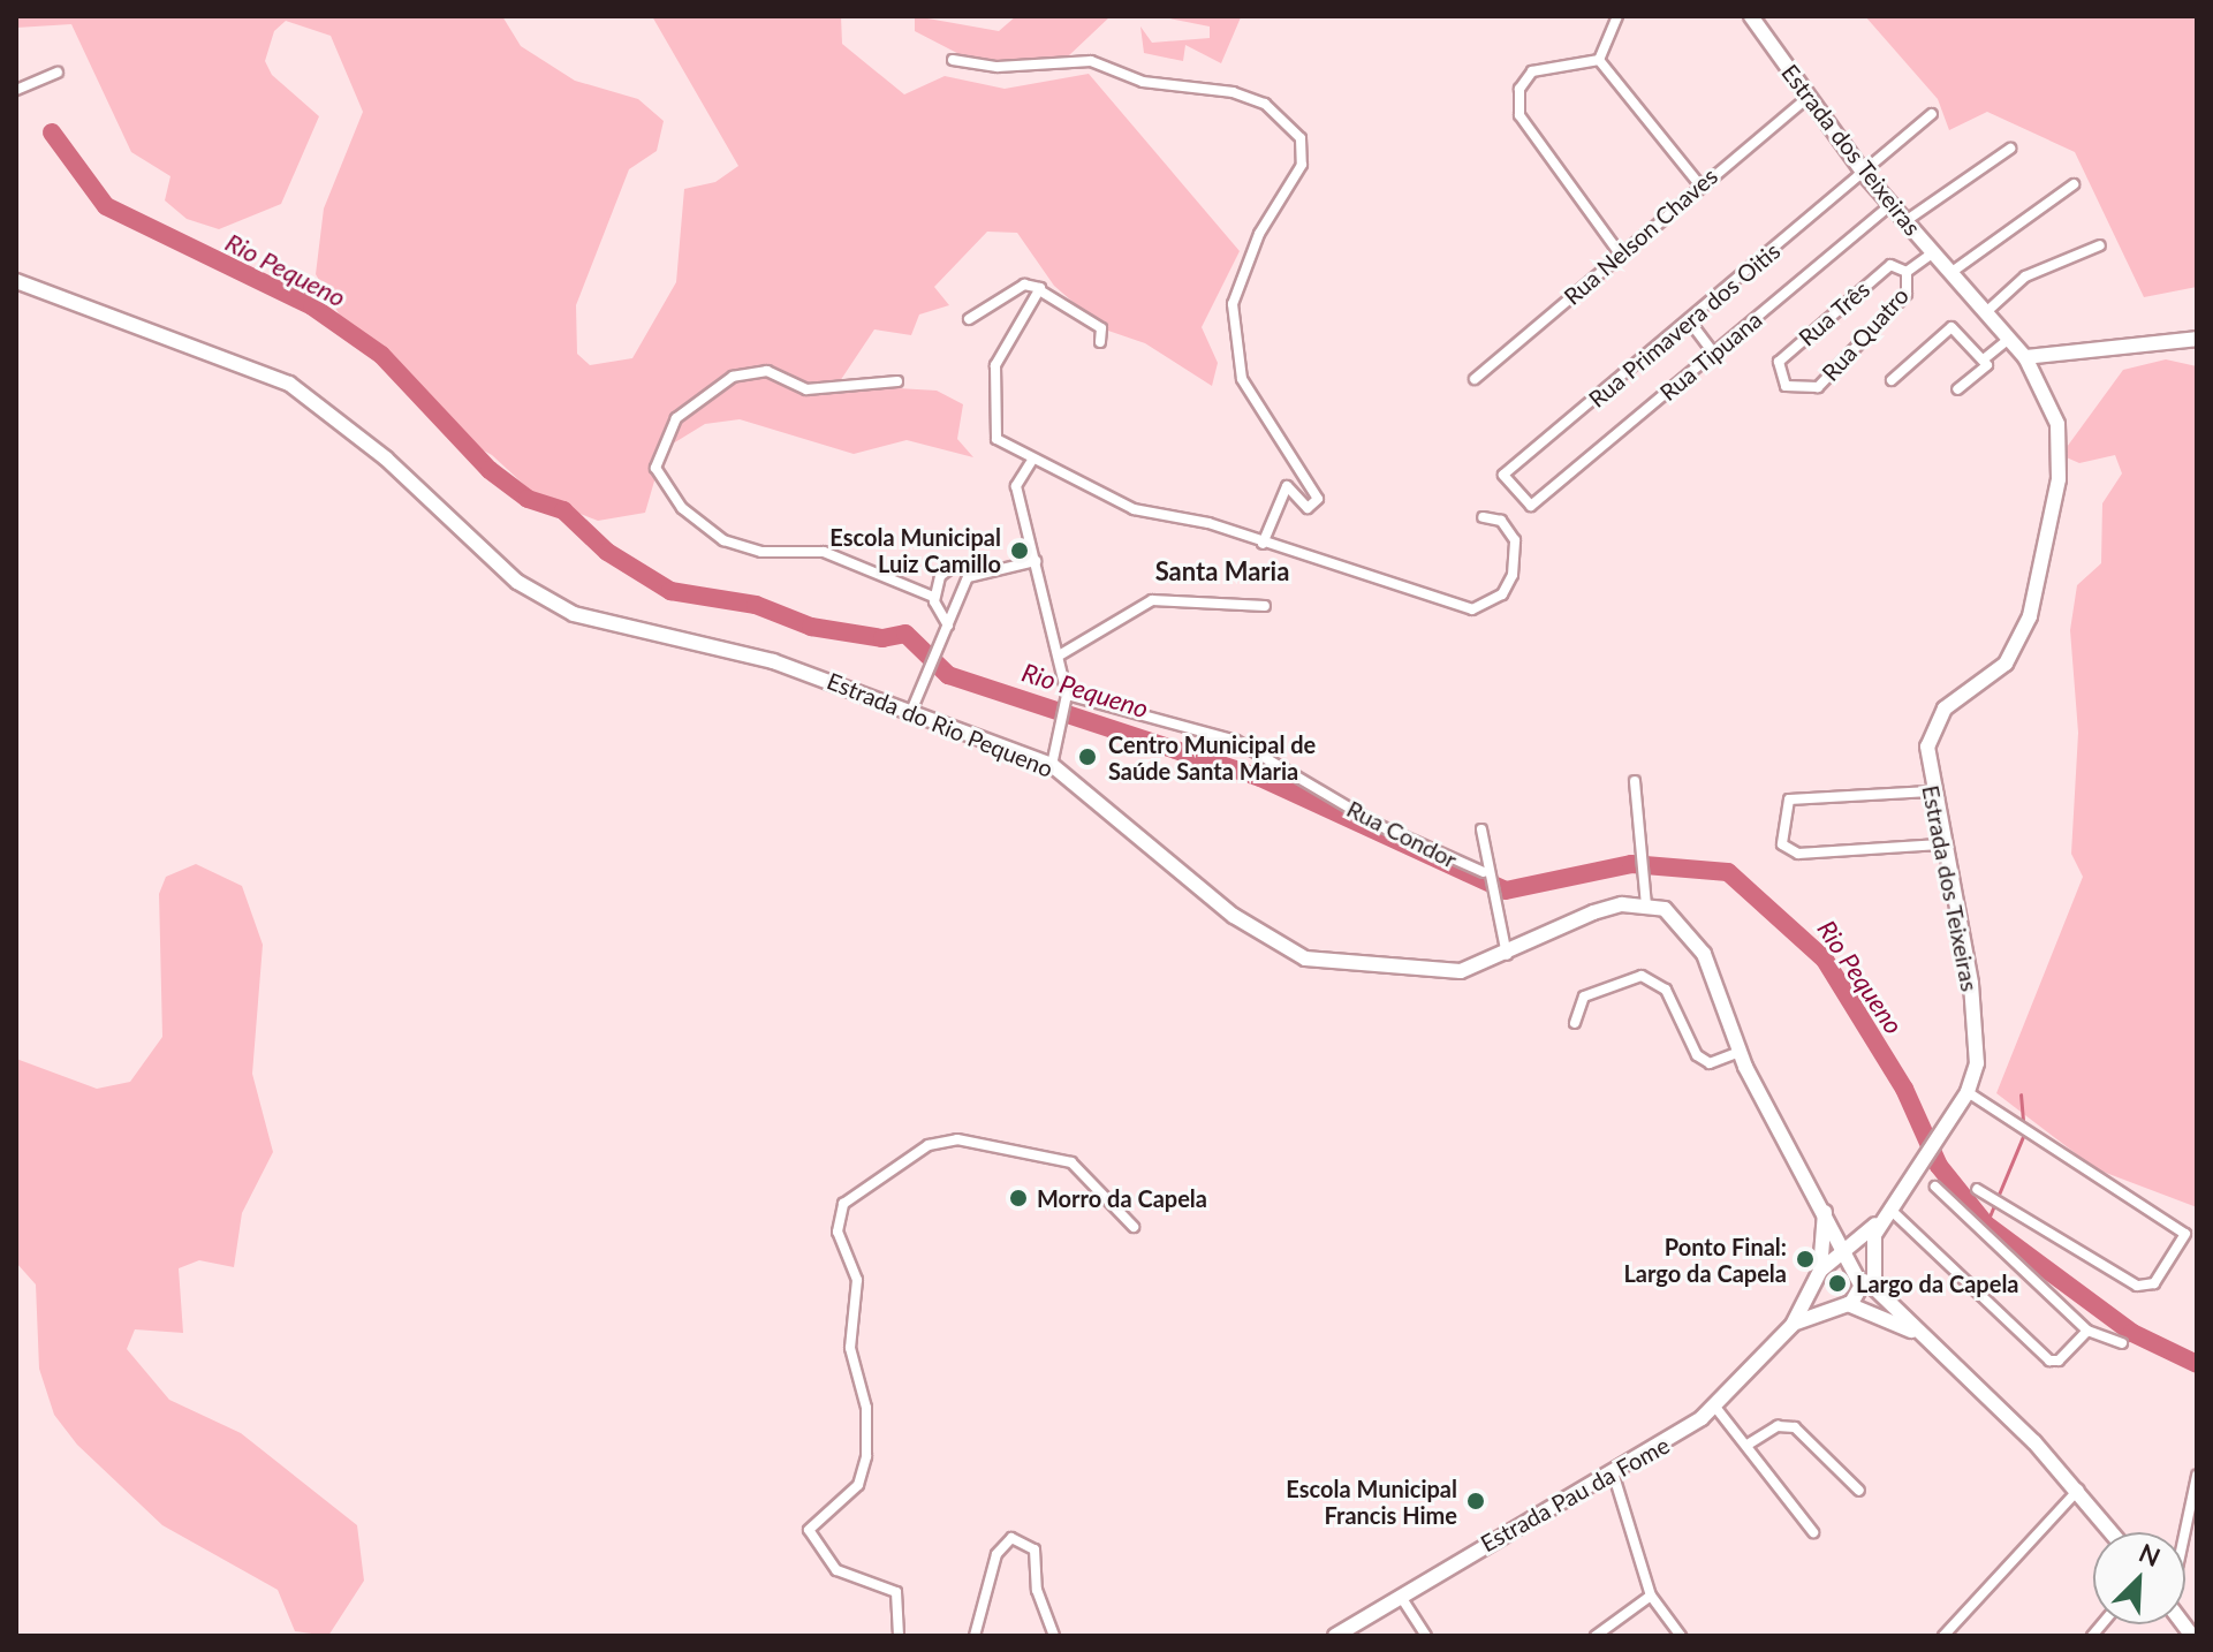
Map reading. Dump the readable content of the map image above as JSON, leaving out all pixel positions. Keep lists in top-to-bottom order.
{
  "streets": {
    "street": [
      "Estrada dos Teixeiras",
      "Rua Nelson Chaves",
      "Rua Três",
      "Rua Primavera dos Oitis",
      "Rua Quatro",
      "Rua Tipuana",
      "Estrada do Rio Pequeno",
      "Rua Condor",
      "Estrada Pau da Fome"
    ]
  },
  "crossings": [
    ["Estrada dos Teixeiras", "Rua Nelson Chaves"],
    ["Estrada dos Teixeiras", "Rua Primavera dos Oitis"],
    ["Estrada dos Teixeiras", "Rua Quatro"],
    ["Estrada dos Teixeiras", "Rua Tipuana"],
    ["Estrada dos Teixeiras", "Estrada Pau da Fome"],
    ["Rua Três", "Rua Quatro"],
    ["Rua Primavera dos Oitis", "Rua Tipuana"]
  ],
  "districts": ["Santa Maria"],
  "water": ["Rio Pequeno"],
  "places": [
    "Escola Municipal Luiz Camillo",
    "Centro Municipal de Saúde Santa Maria",
    "Morro da Capela",
    "Ponto Final: Largo da Capela",
    "Largo da Capela",
    "Escola Municipal Francis Hime"
  ],
  "north": "top right"
}
